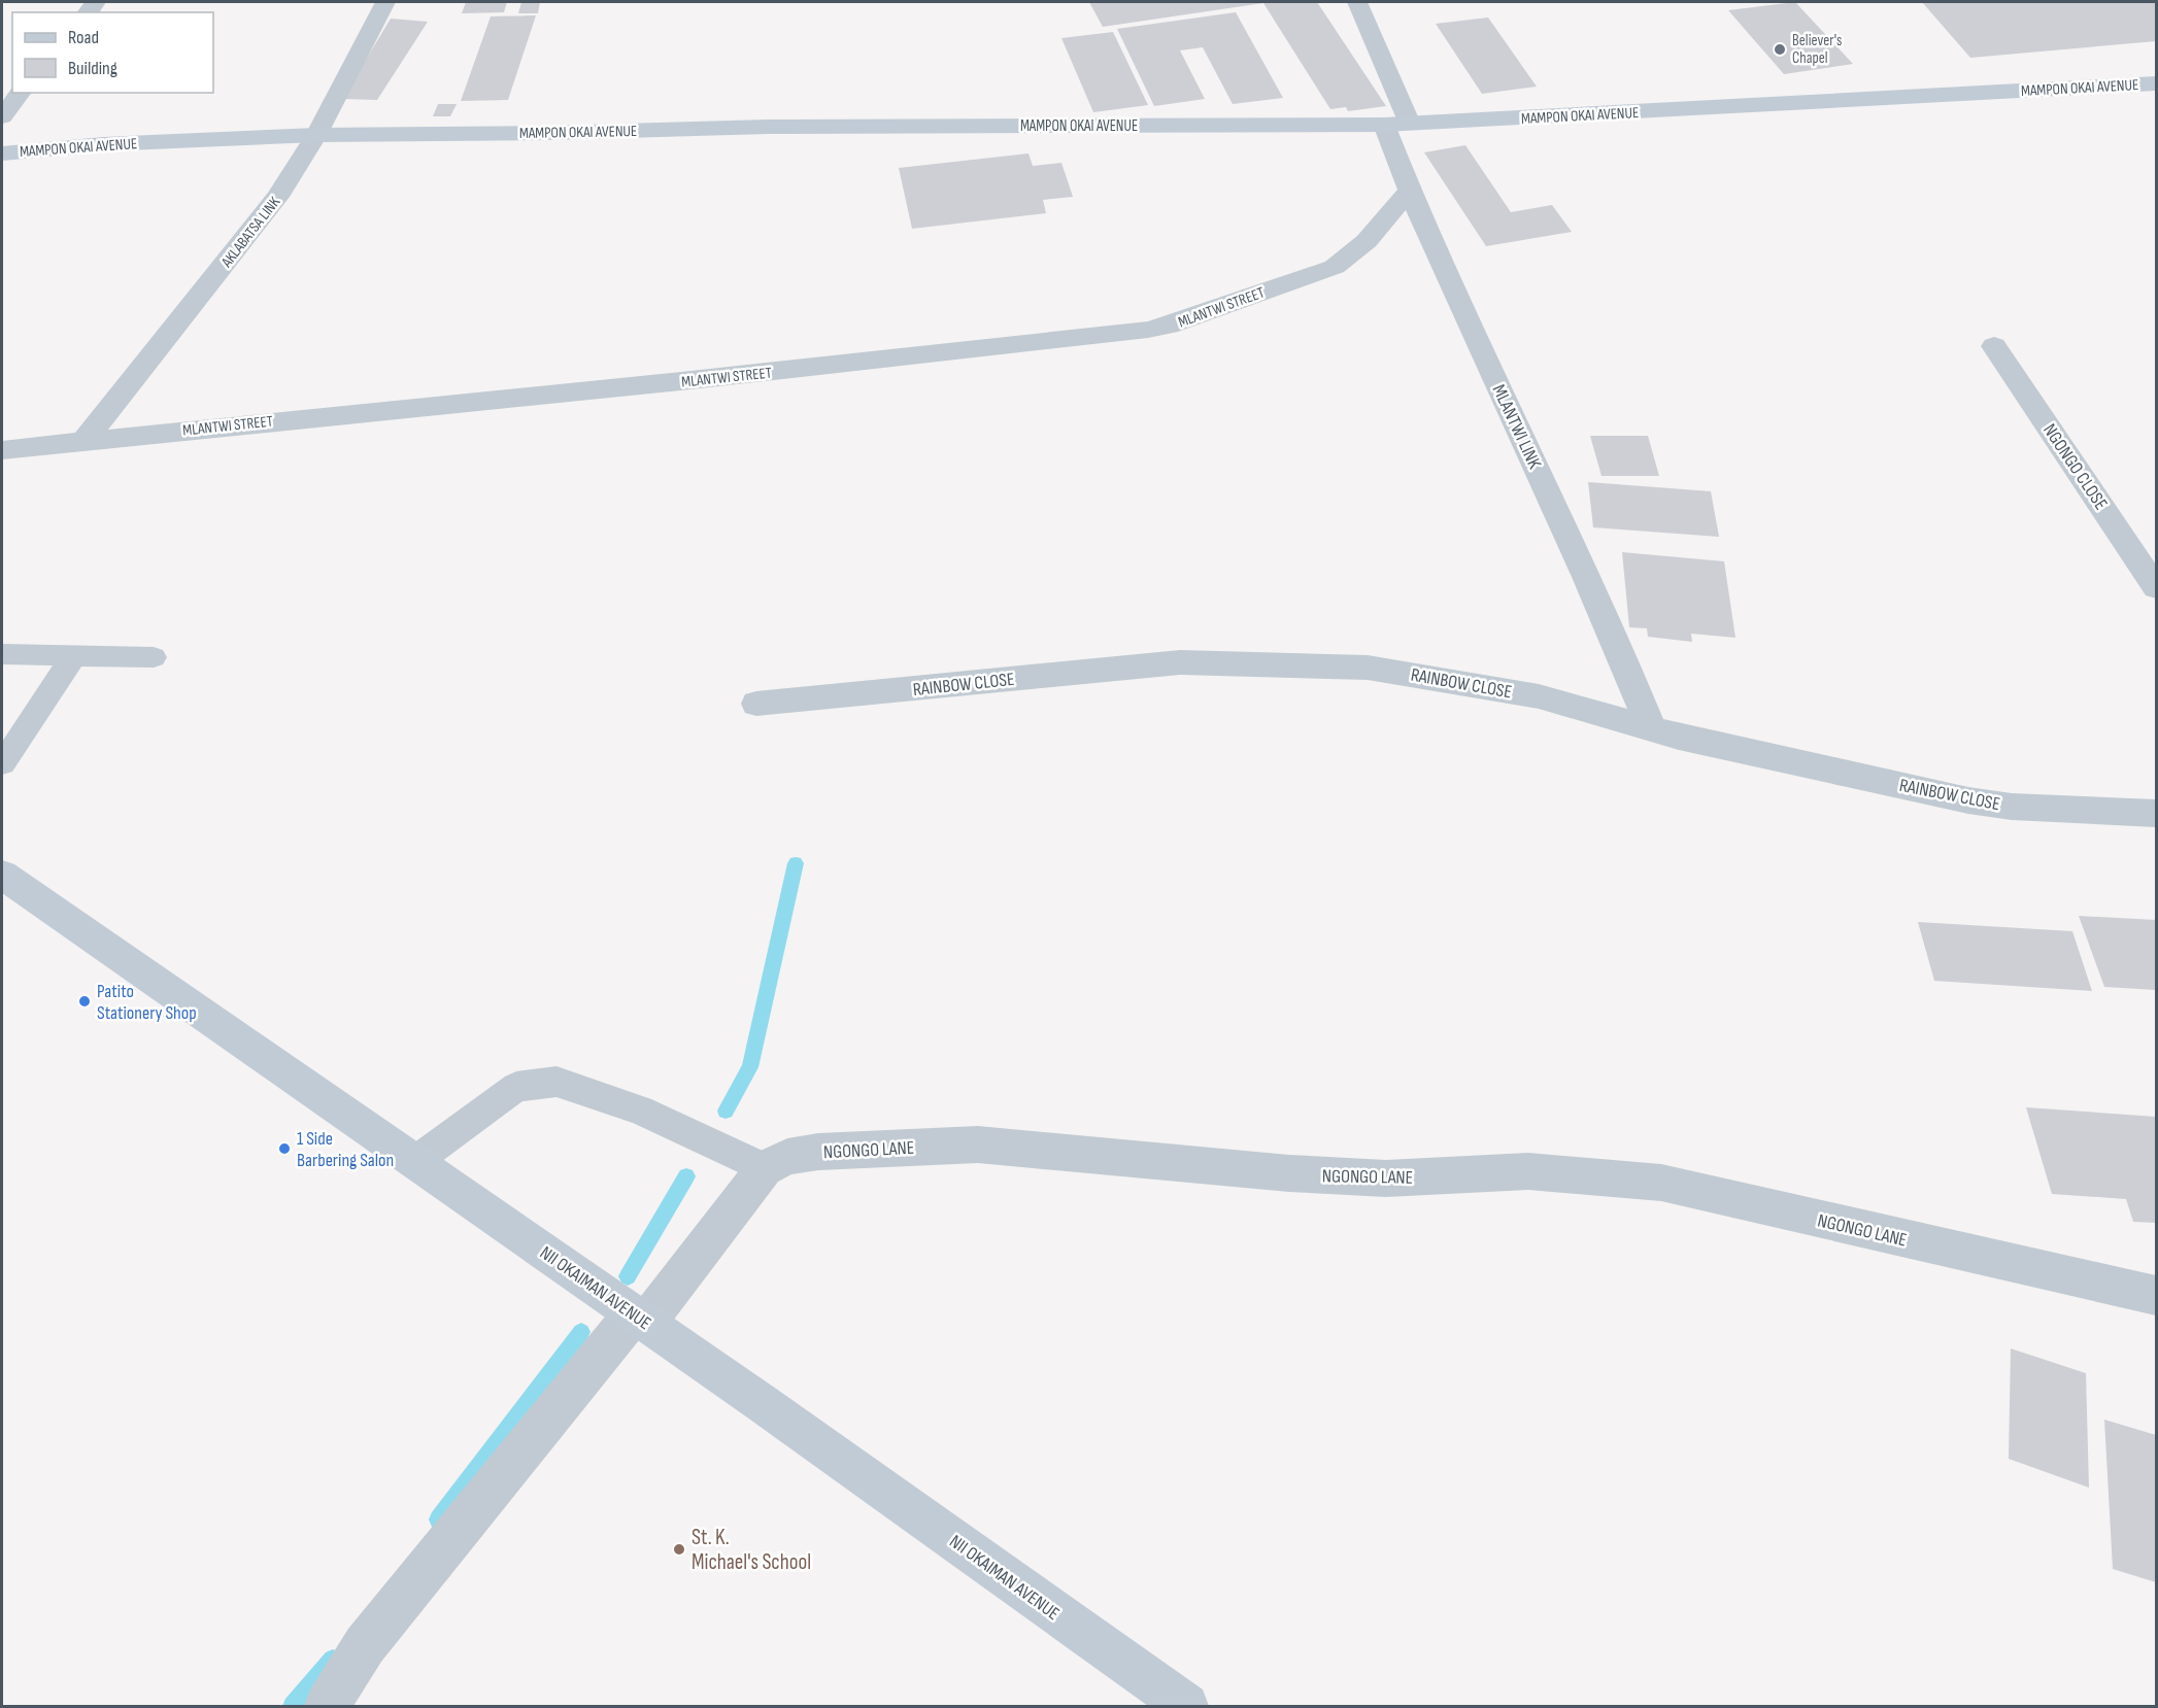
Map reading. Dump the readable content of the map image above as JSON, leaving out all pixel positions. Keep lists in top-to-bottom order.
{
  "streets": {
    "street": [
      "MAMPON OKAI AVENUE",
      "AKLABATSA LINK",
      "MLANTWI STREET",
      "MLANTWI LINK",
      "NGONGO CLOSE",
      "RAINBOW CLOSE",
      "NGONGO LANE",
      "NII OKAIMAN AVENUE"
    ]
  },
  "crossings": [
    ["MAMPON OKAI AVENUE", "AKLABATSA LINK"],
    ["MAMPON OKAI AVENUE", "MLANTWI LINK"],
    ["AKLABATSA LINK", "MLANTWI STREET"],
    ["MLANTWI STREET", "MLANTWI LINK"],
    ["MLANTWI LINK", "RAINBOW CLOSE"],
    ["NGONGO LANE", "NII OKAIMAN AVENUE"]
  ],
  "places": [
    "Believer's Chapel",
    "Patito Stationery Shop",
    "1 Side Barbering Salon",
    "St. K. Michael's School"
  ],
  "legend": ["Road", "Building"]
}
